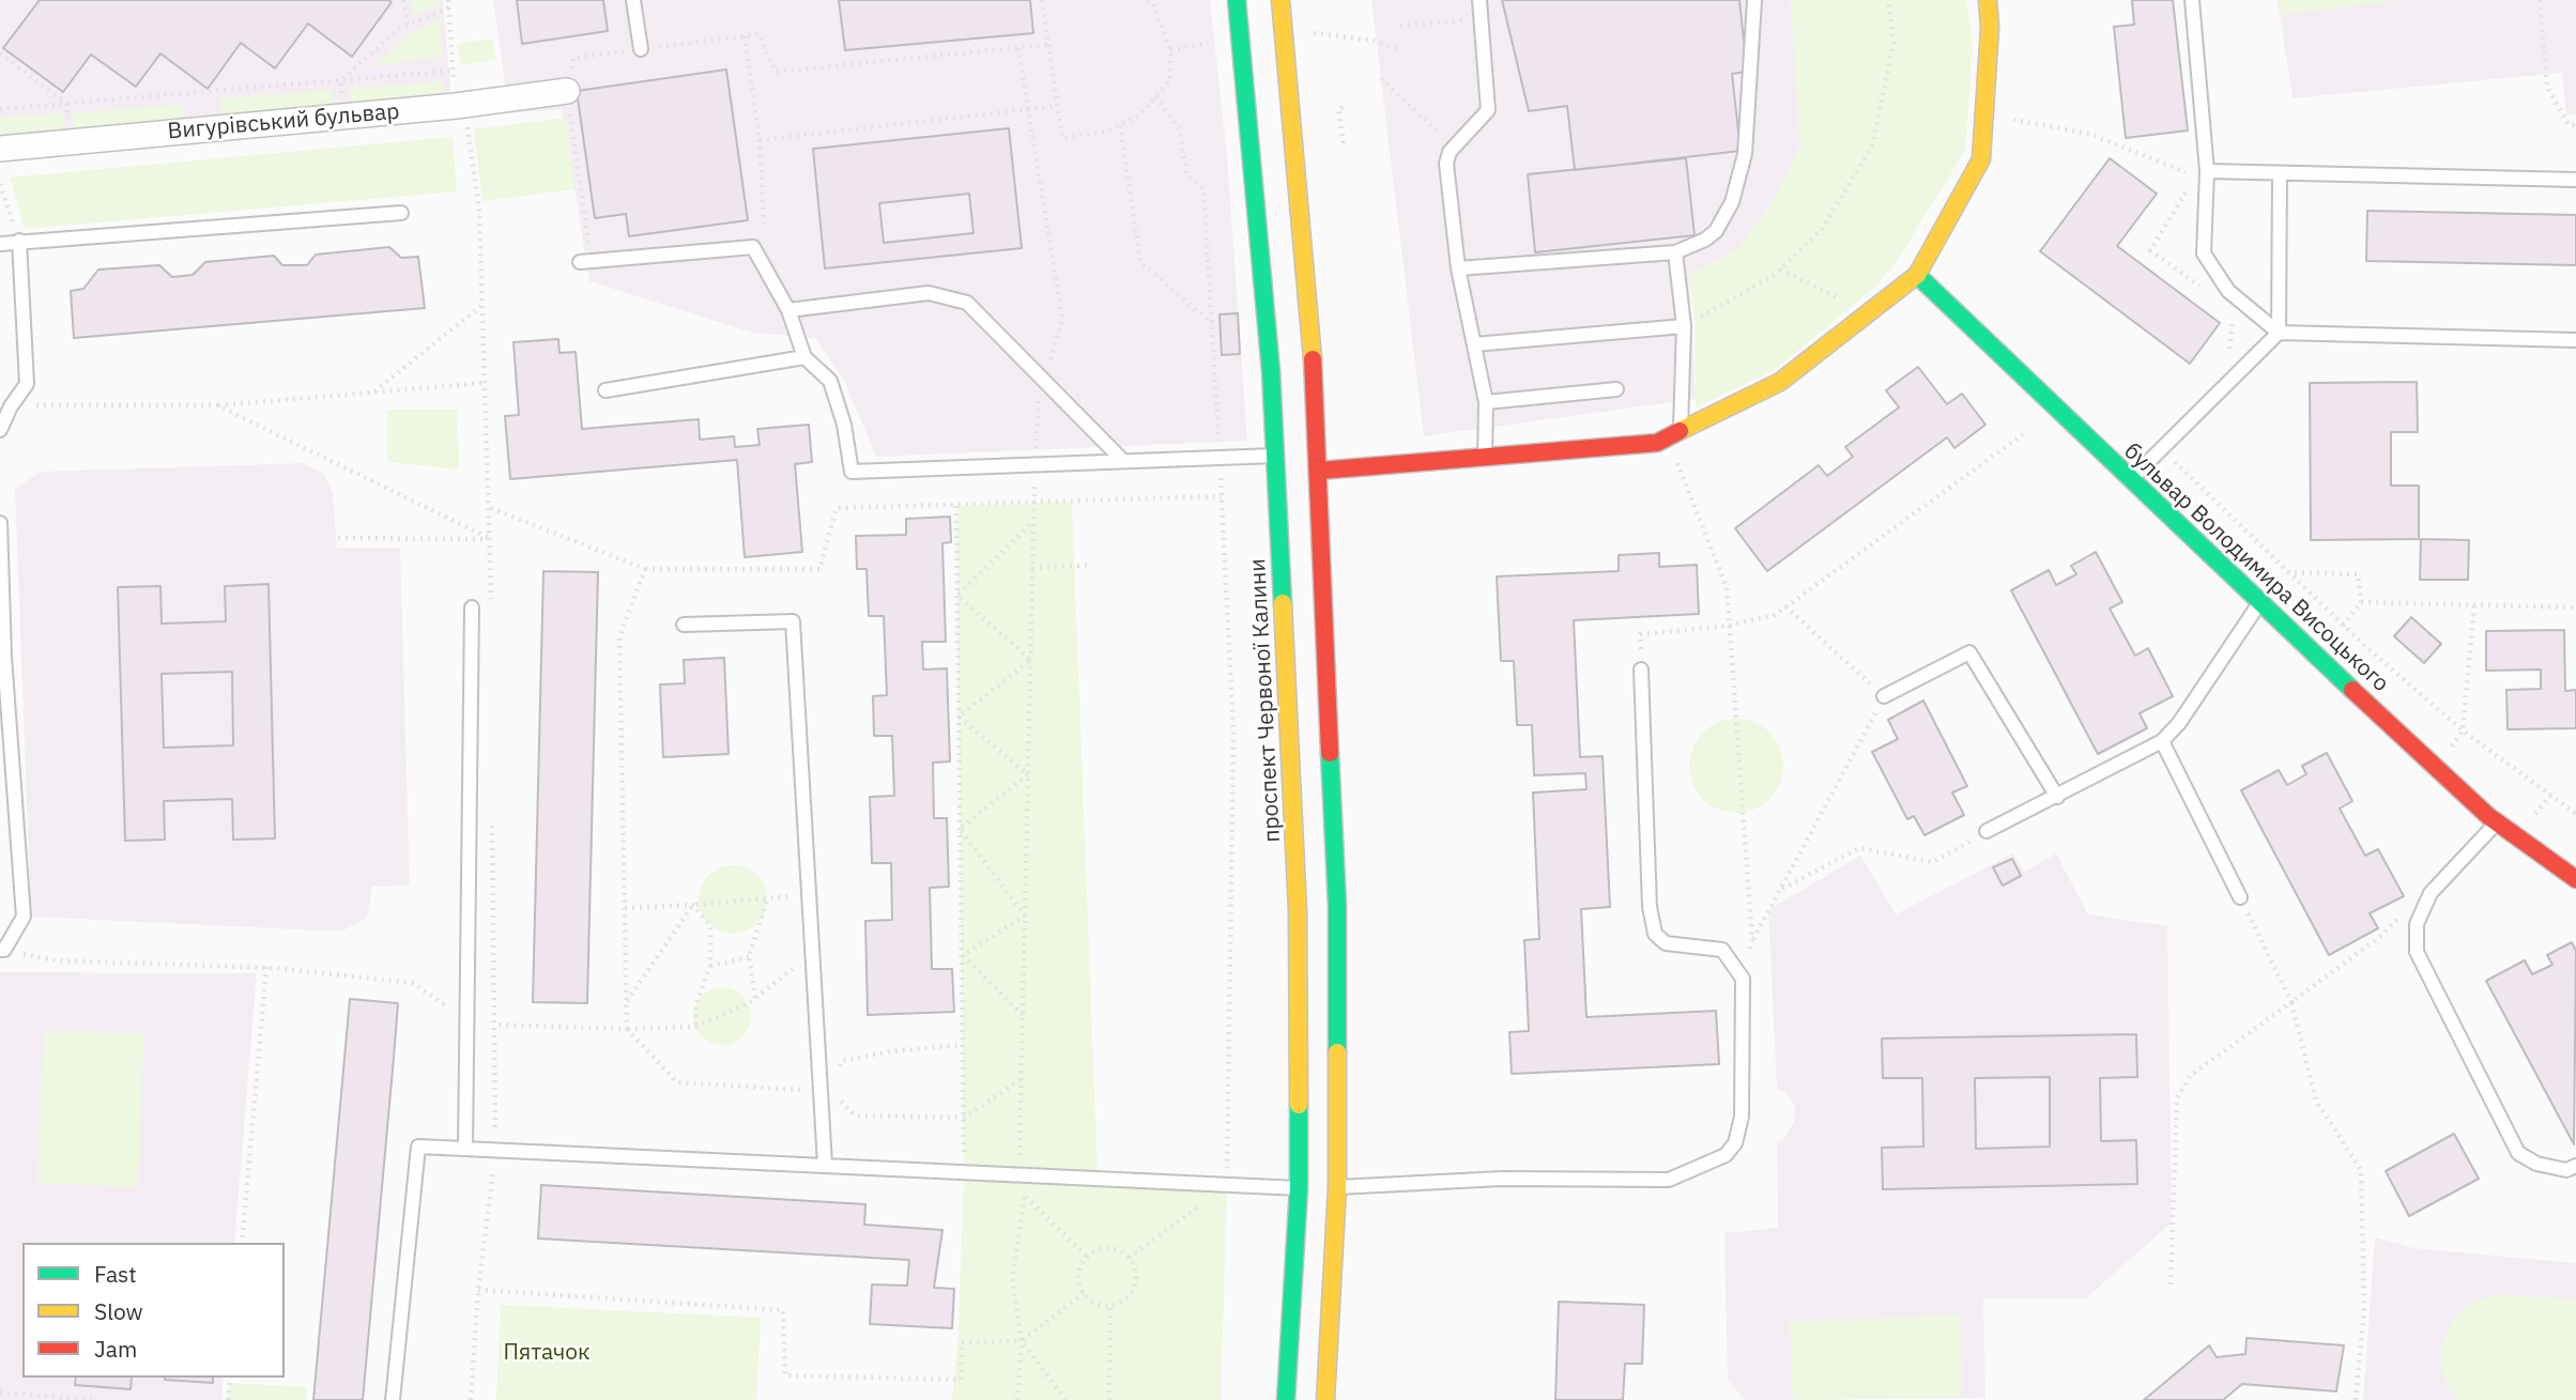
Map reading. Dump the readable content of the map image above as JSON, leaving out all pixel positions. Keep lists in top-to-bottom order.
{
  "streets": {
    "main road": ["бульвар Володимира Висоцького", "проспект Червоної Калини"],
    "street": ["Вигурівський бульвар"]
  },
  "parks": ["Пятачок"],
  "legend": ["Fast", "Slow", "Jam"]
}
